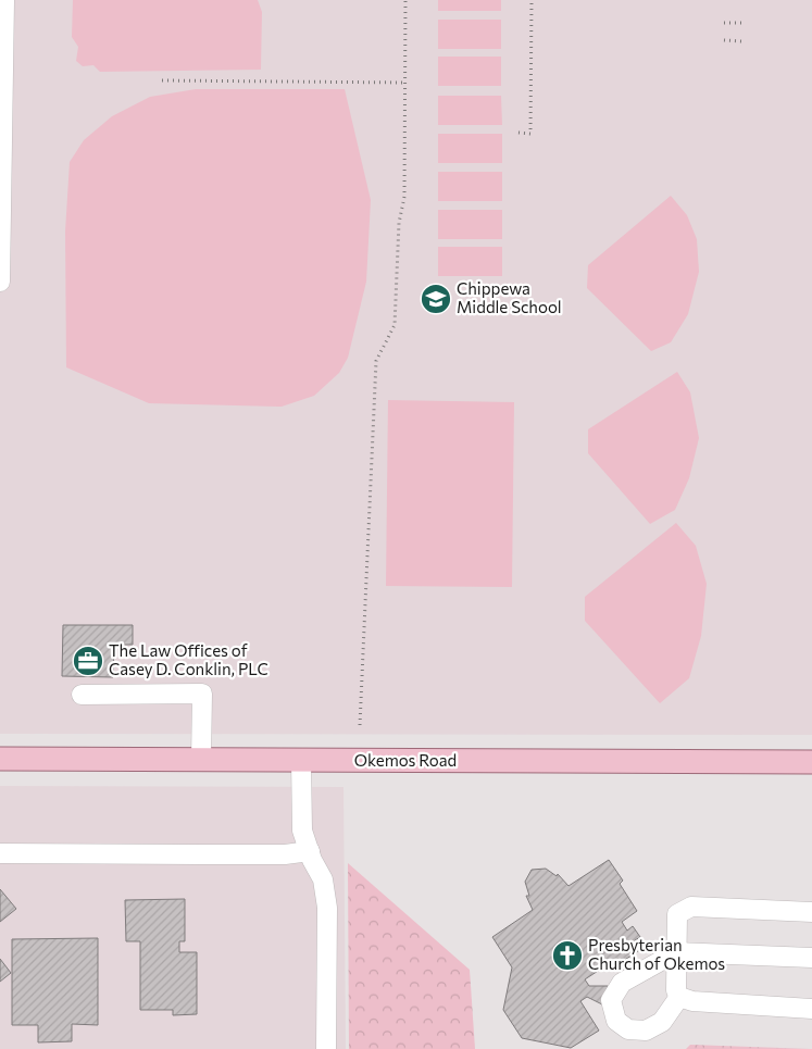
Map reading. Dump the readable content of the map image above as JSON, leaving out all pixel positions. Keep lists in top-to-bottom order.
{
  "streets": {
    "main road": ["Okemos Road"]
  },
  "places": {
    "school or university": ["Chippewa Middle School"],
    "office": ["The Law Offices of Casey D. Conklin, PLC"],
    "church": ["Presbyterian Church of Okemos"]
  }
}
